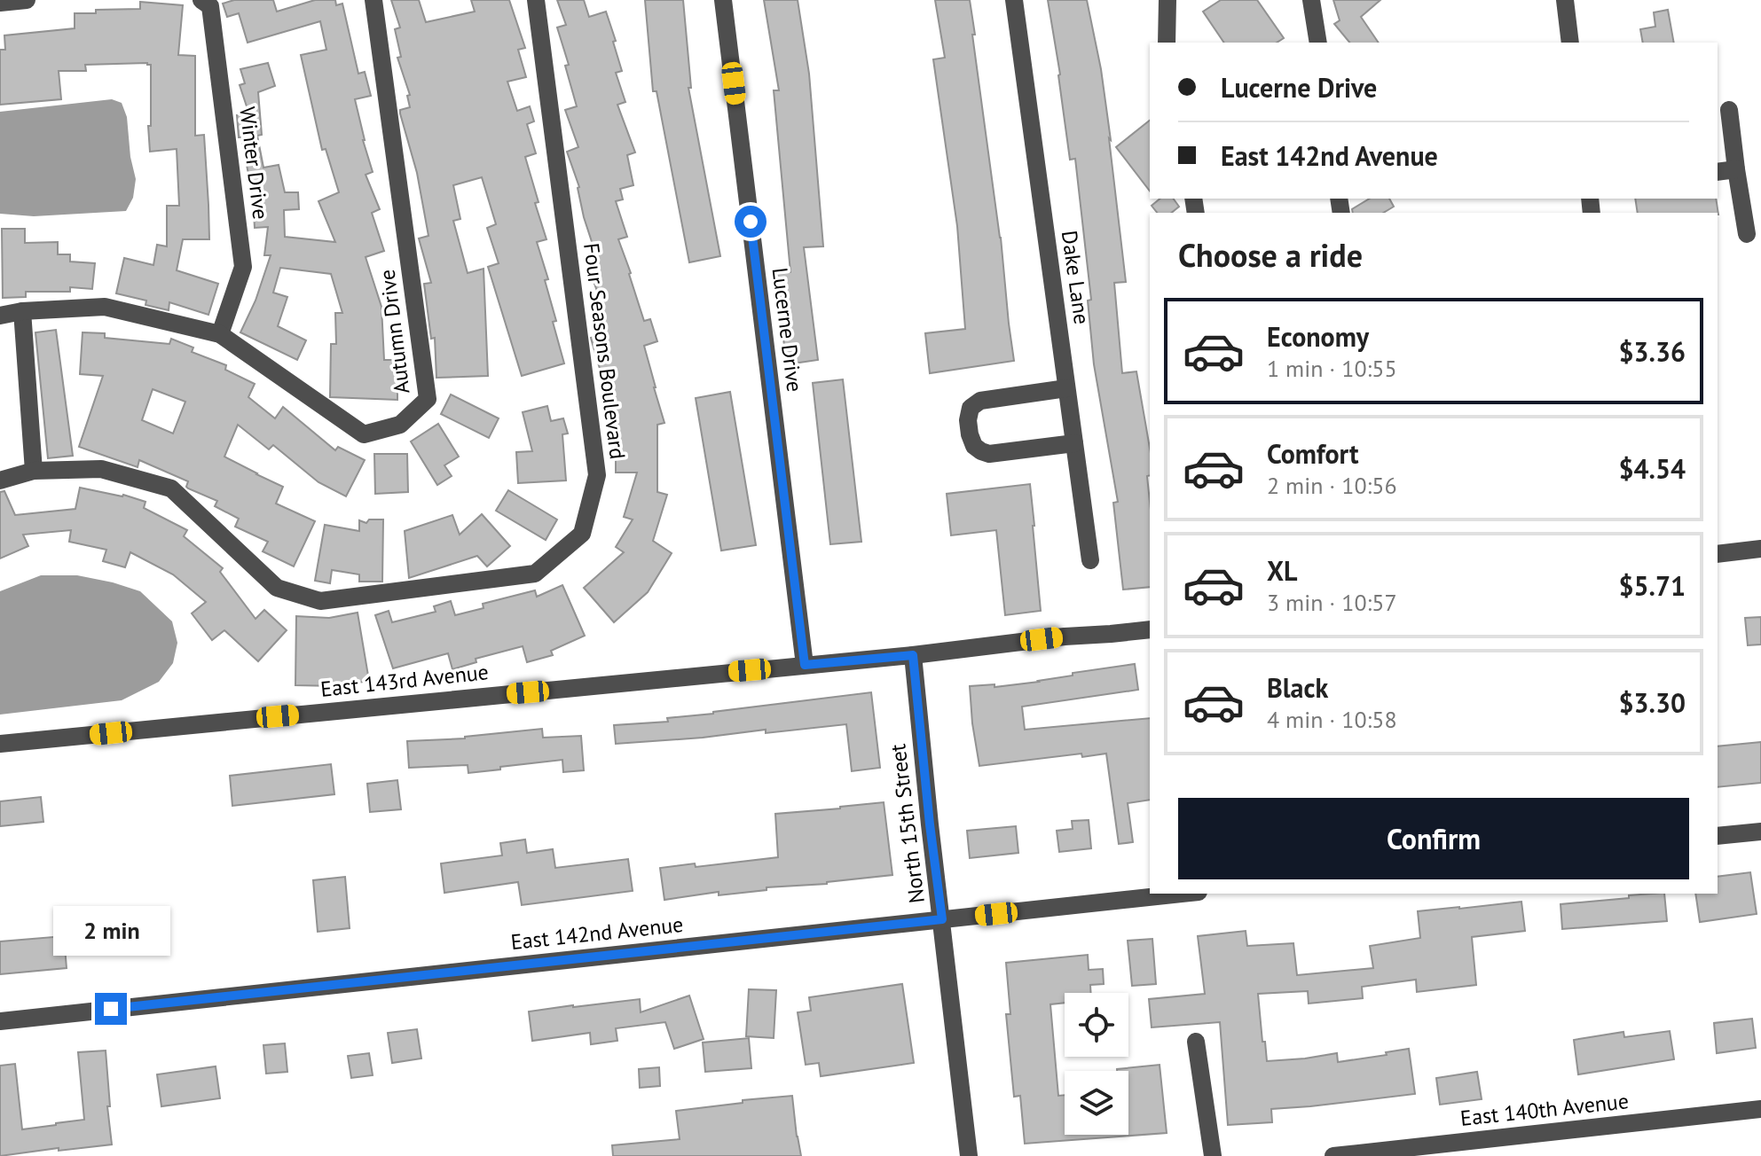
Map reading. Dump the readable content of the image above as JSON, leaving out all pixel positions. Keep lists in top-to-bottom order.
{
  "streets": {
    "street": [
      "Winter Drive",
      "Dake Lane",
      "Lucerne Drive",
      "Autumn Drive",
      "Four Seasons Boulevard",
      "East 143rd Avenue",
      "North 15th Street",
      "East 142nd Avenue",
      "East 140th Avenue"
    ]
  },
  "crossings": [
    ["Winter Drive", "Autumn Drive"],
    ["Lucerne Drive", "East 143rd Avenue"],
    ["East 143rd Avenue", "North 15th Street"],
    ["North 15th Street", "East 142nd Avenue"]
  ],
  "page": {
    "banner": ["Lucerne Drive", "East 142nd Avenue"],
    "heading": "Choose a ride",
    "list": [
      {
        "name": "Economy",
        "note": "1 min · 10:55",
        "value": "$3.36"
      },
      {
        "name": "Comfort",
        "note": "2 min · 10:56",
        "value": "$4.54"
      },
      {
        "name": "XL",
        "note": "3 min · 10:57",
        "value": "$5.71"
      },
      {
        "name": "Black",
        "note": "4 min · 10:58",
        "value": "$3.30"
      }
    ],
    "buttons": "Confirm",
    "bubble": "2 min"
  }
}
